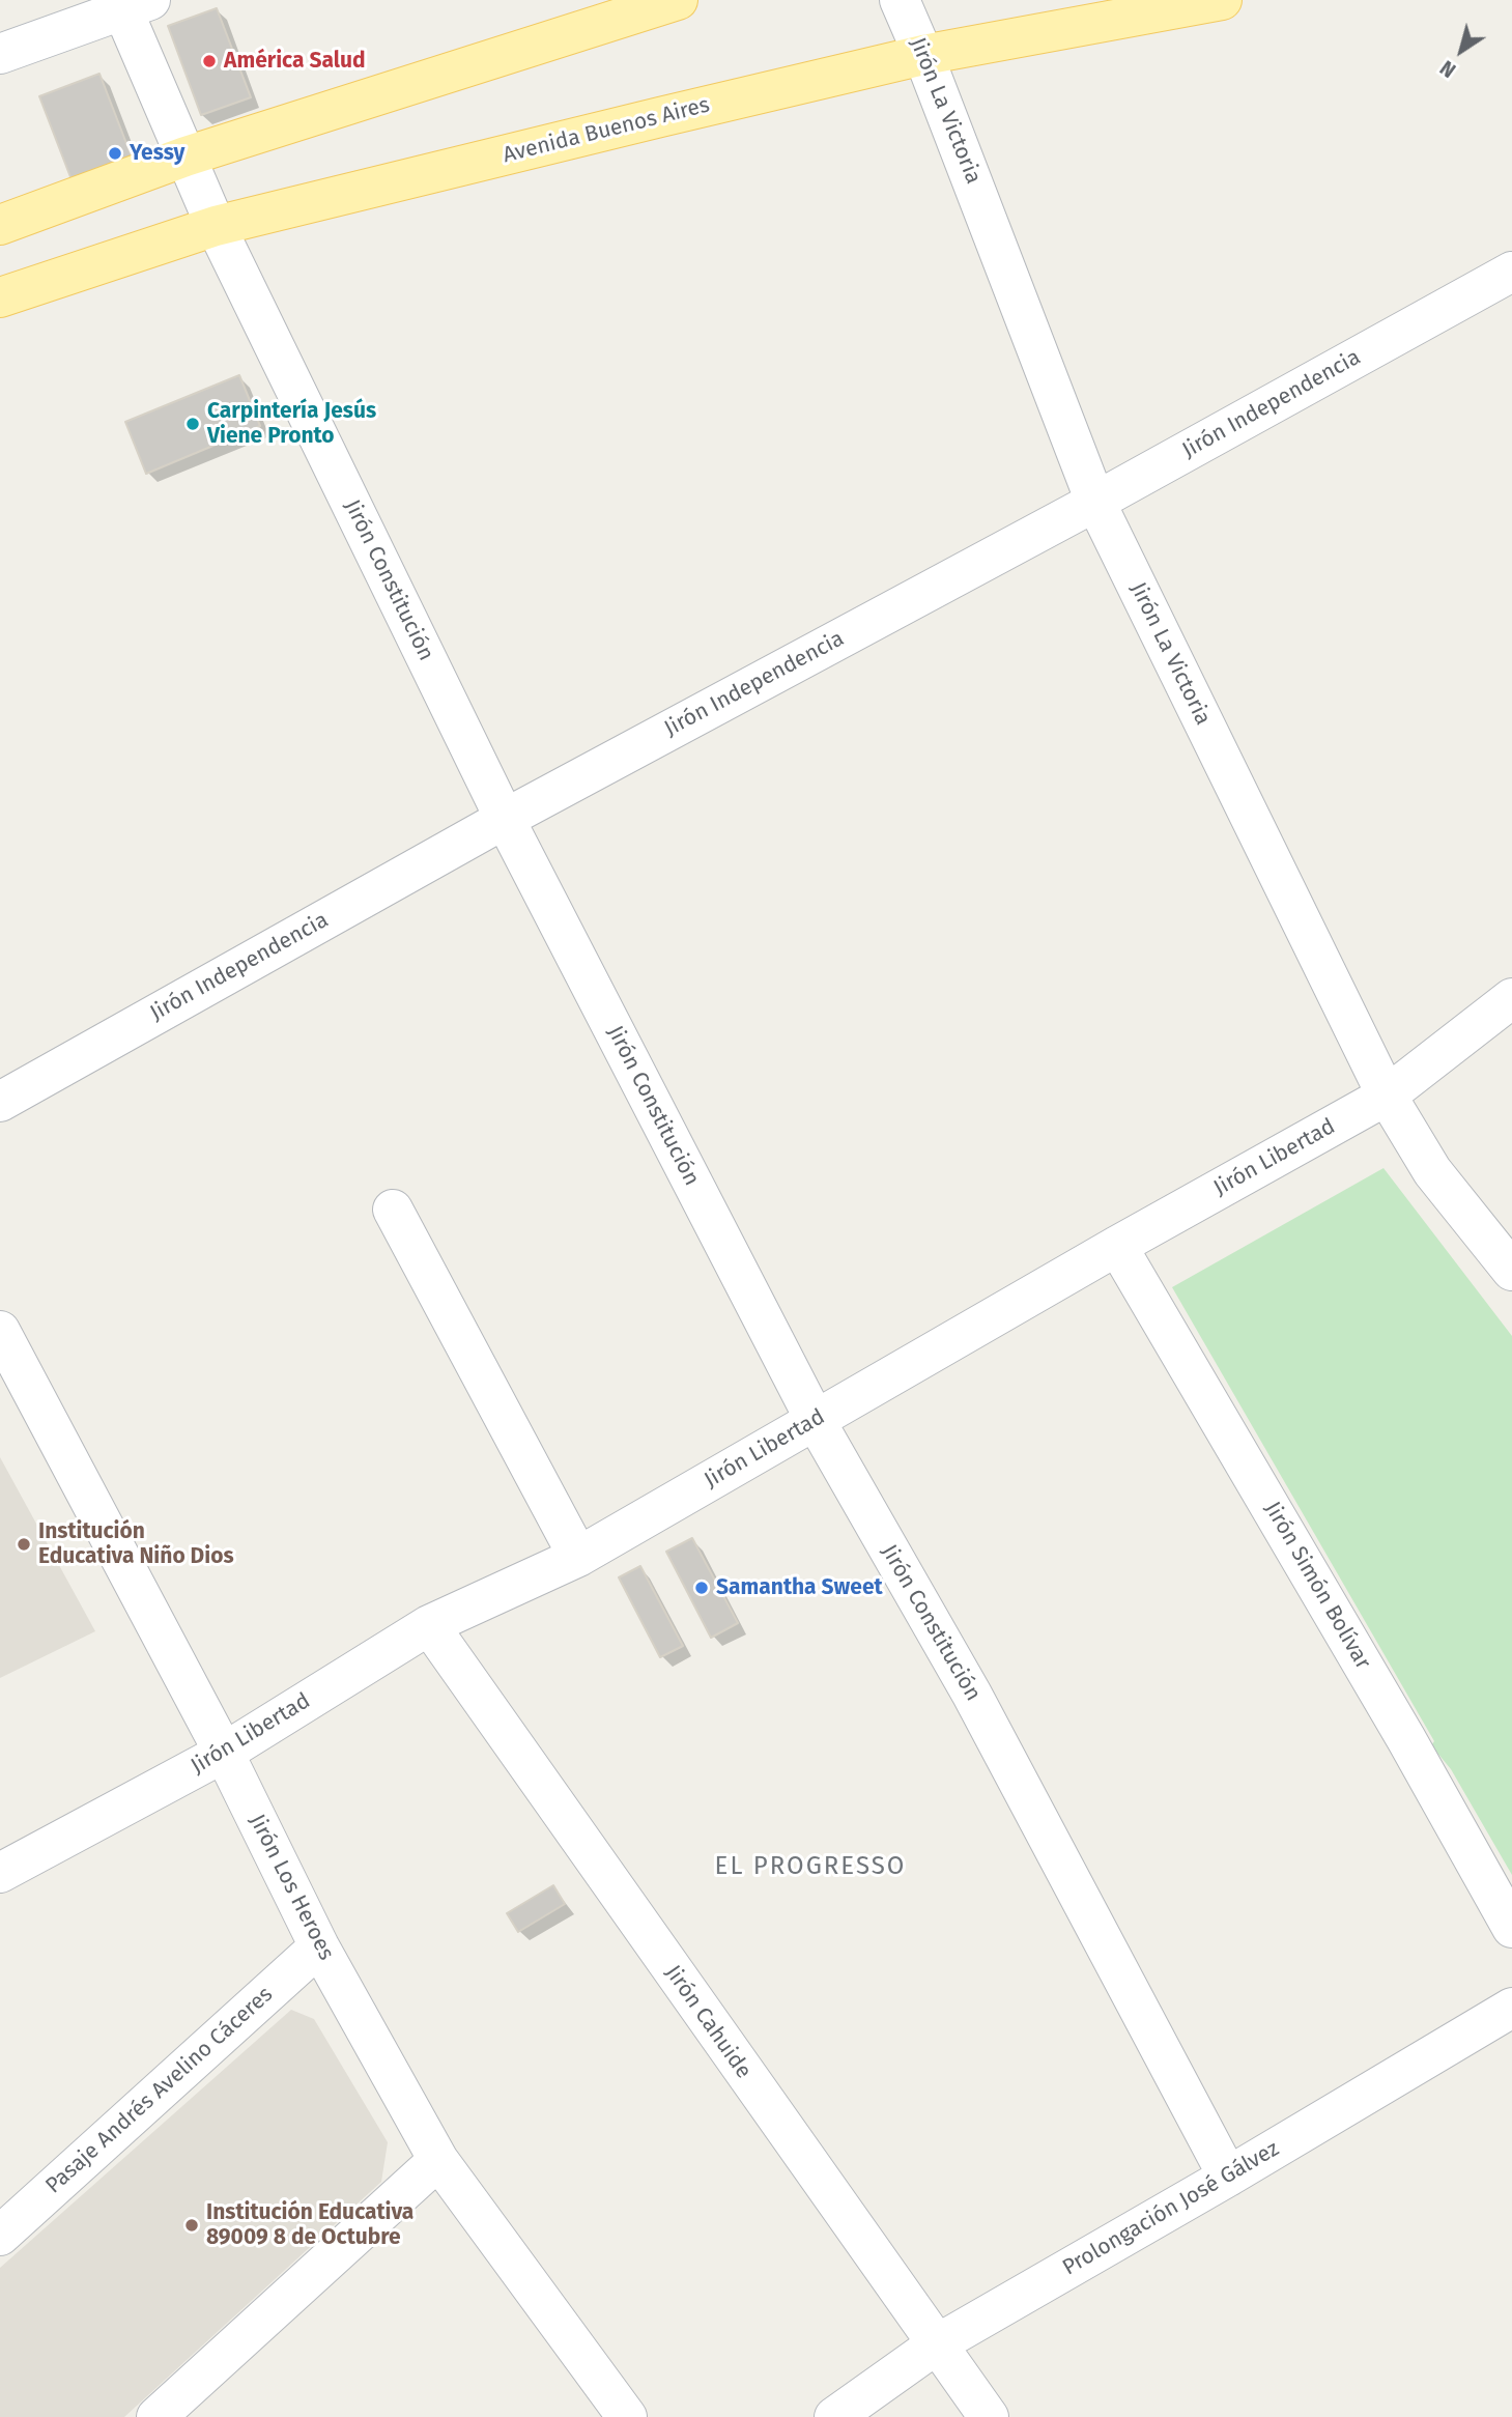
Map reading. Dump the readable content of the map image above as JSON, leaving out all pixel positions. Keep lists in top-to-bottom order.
{
  "streets": {
    "main road": ["Avenida Buenos Aires"],
    "street": [
      "Jirón La Victoria",
      "Jirón Independencia",
      "Jirón Constitución",
      "Jirón Libertad",
      "Jirón Simón Bolívar",
      "Jirón Los Heroes",
      "Jirón Cahuide",
      "Pasaje Andrés Avelino Cáceres",
      "Prolongación José Gálvez"
    ]
  },
  "crossings": [
    ["Jirón La Victoria", "Avenida Buenos Aires"],
    ["Jirón La Victoria", "Jirón Independencia"],
    ["Jirón La Victoria", "Jirón Libertad"],
    ["Avenida Buenos Aires", "Jirón Constitución"],
    ["Jirón Independencia", "Jirón Constitución"],
    ["Jirón Constitución", "Jirón Libertad"],
    ["Jirón Constitución", "Prolongación José Gálvez"],
    ["Jirón Libertad", "Jirón Simón Bolívar"],
    ["Jirón Libertad", "Jirón Los Heroes"],
    ["Jirón Libertad", "Jirón Cahuide"],
    ["Jirón Los Heroes", "Pasaje Andrés Avelino Cáceres"],
    ["Jirón Cahuide", "Prolongación José Gálvez"]
  ],
  "districts": ["EL PROGRESSO"],
  "places": [
    "América Salud",
    "Yessy",
    "Carpintería Jesús Viene Pronto",
    "Institución Educativa Niño Dios",
    "Samantha Sweet",
    "Institución Educativa 89009 8 de Octubre"
  ],
  "north": "bottom left"
}
